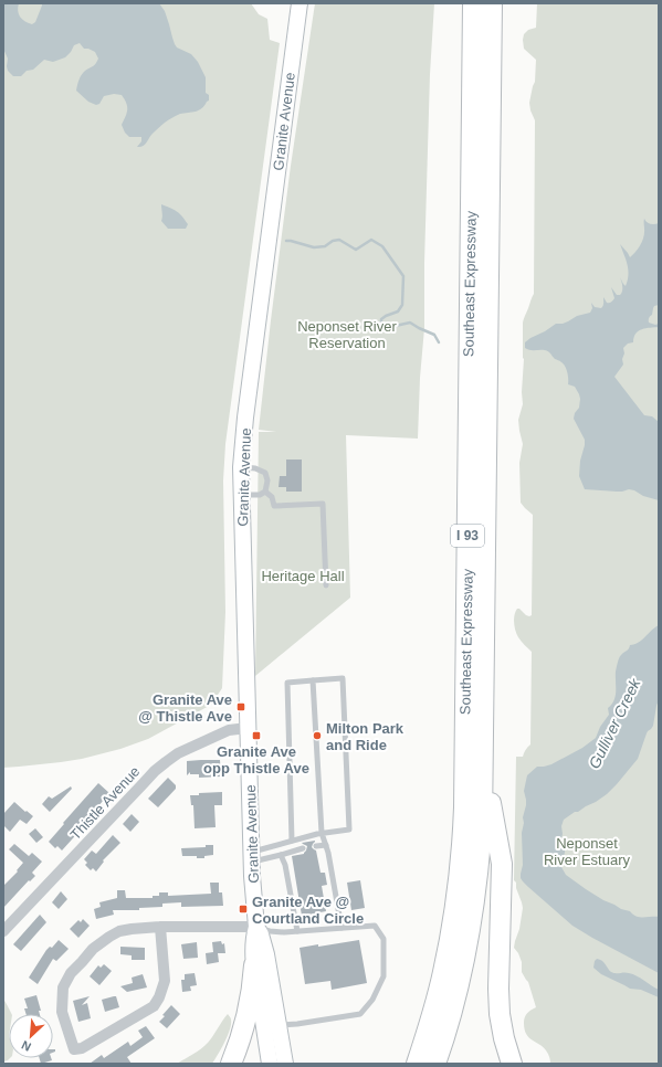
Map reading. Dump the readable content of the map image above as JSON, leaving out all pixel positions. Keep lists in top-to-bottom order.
{
  "streets": {
    "highway": ["Southeast Expressway", "I 93"],
    "main road": ["Granite Avenue"],
    "street": ["Thistle Avenue"]
  },
  "crossings": [
    ["Granite Avenue", "Thistle Avenue"]
  ],
  "water": ["Gulliver Creek"],
  "parks": ["Neponset River Reservation", "Heritage Hall", "Neponset River Estuary"],
  "places": {
    "transit": ["Granite Ave @ Thistle Ave", "Granite Ave opp Thistle Ave", "Granite Ave @ Courtland Circle"],
    "other": ["Milton Park and Ride"]
  },
  "north": "bottom left"
}
